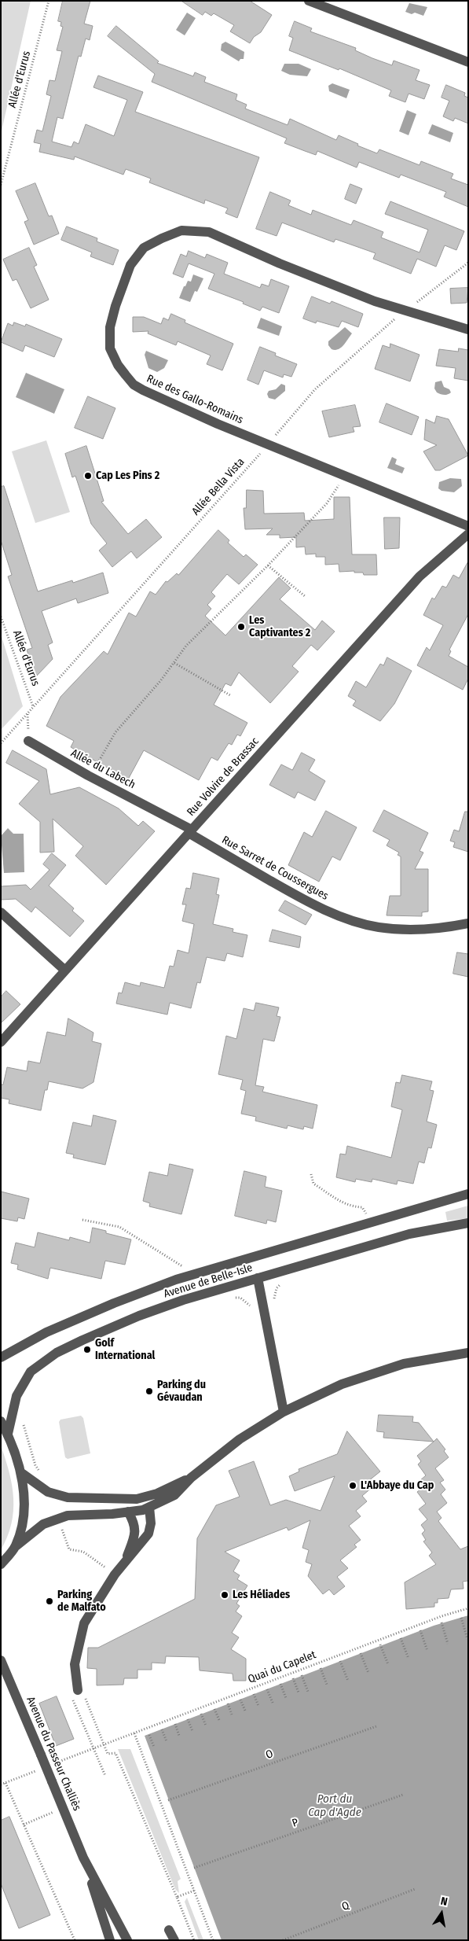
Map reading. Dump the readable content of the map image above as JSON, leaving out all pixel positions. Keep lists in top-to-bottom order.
{
  "streets": {
    "street": [
      "Rue des Gallo-Romains",
      "Allée du Labech",
      "Rue Volvire de Brassac",
      "Rue Sarret de Coussergues",
      "Avenue de Belle-Isle",
      "Avenue du Passeur Challiès"
    ],
    "path": [
      "Allée d'Eurus",
      "Allée Bella Vista",
      "Quai du Capelet",
      "O",
      "P",
      "Q"
    ]
  },
  "crossings": [
    ["Allée d'Eurus", "Allée Bella Vista"],
    ["Rue des Gallo-Romains", "Allée Bella Vista"],
    ["Allée du Labech", "Rue Volvire de Brassac"],
    ["Allée du Labech", "Rue Sarret de Coussergues"],
    ["Rue Volvire de Brassac", "Rue Sarret de Coussergues"]
  ],
  "water": ["Port du Cap d'Agde"],
  "places": [
    "Cap Les Pins 2",
    "Les Captivantes 2",
    "Golf International",
    "Parking du Gévaudan",
    "L'Abbaye du Cap",
    "Les Héliades",
    "Parking de Malfato"
  ],
  "north": "top"
}
